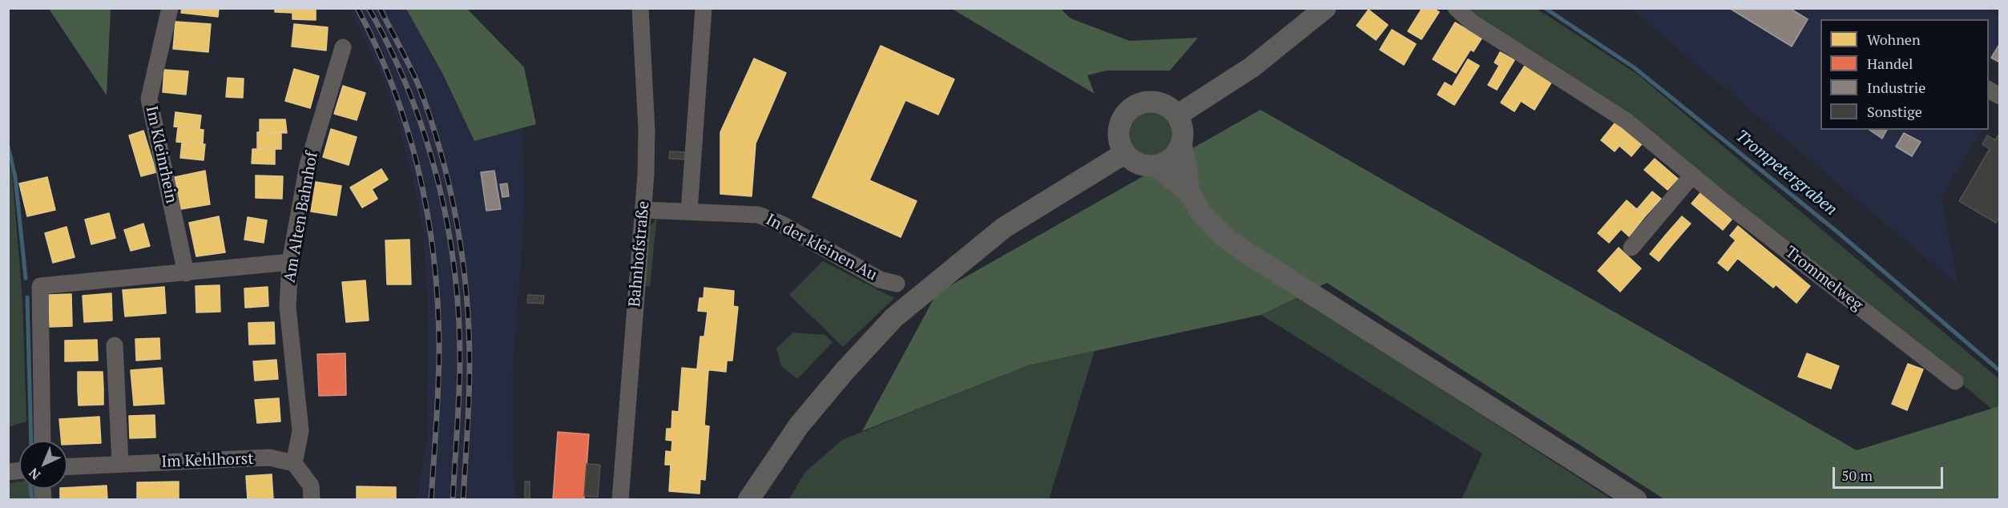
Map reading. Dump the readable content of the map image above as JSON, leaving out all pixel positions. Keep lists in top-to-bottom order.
{
  "streets": {
    "street": [
      "Im Kleinrhein",
      "Am Alten Bahnhof",
      "In der kleinen Au",
      "Bahnhofstraße",
      "Trommelweg",
      "Im Kehlhorst"
    ]
  },
  "crossings": [
    ["Am Alten Bahnhof", "Im Kehlhorst"],
    ["In der kleinen Au", "Bahnhofstraße"]
  ],
  "water": ["Trompetergraben"],
  "legend": [
    "Wohnen",
    "Handel",
    "Industrie",
    "Sonstige"
  ],
  "scale_bar": "50 m",
  "north": "bottom left"
}
